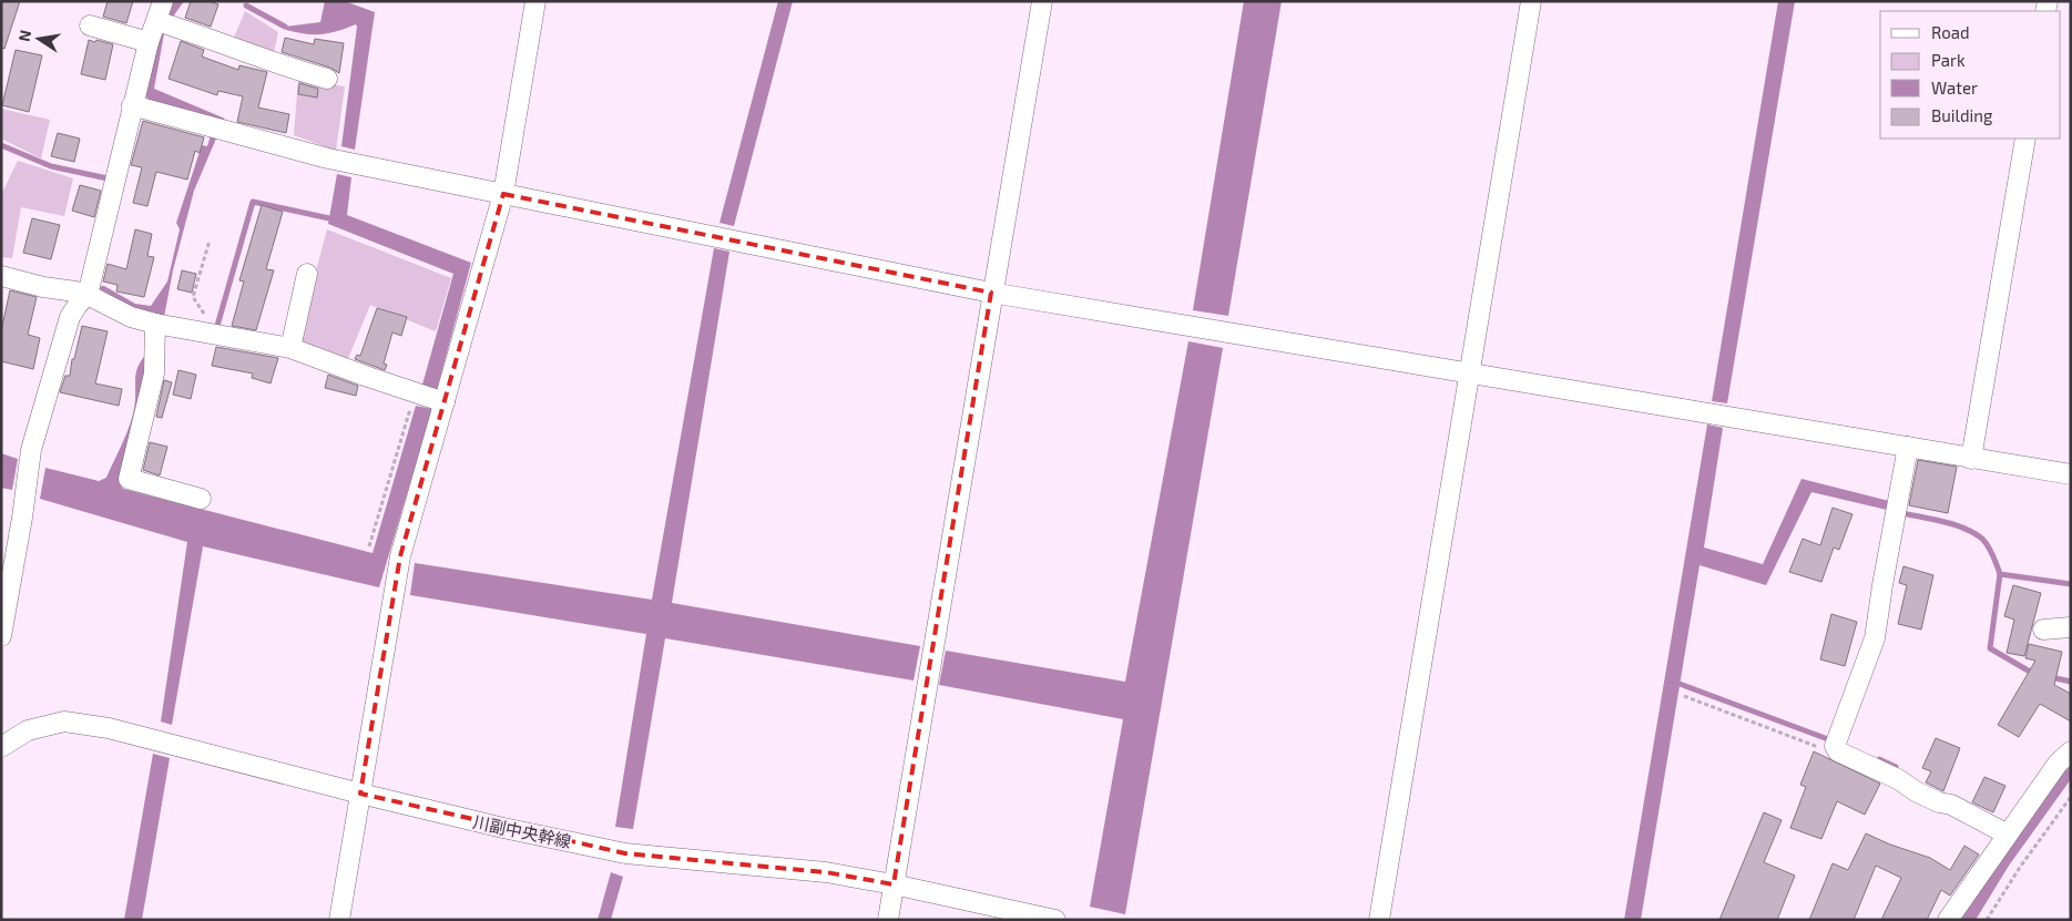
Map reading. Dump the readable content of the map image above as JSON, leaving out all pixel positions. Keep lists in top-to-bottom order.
{
  "streets": {
    "street": ["川副中央幹線"]
  },
  "legend": [
    "Road",
    "Park",
    "Water",
    "Building"
  ],
  "north": "left"
}
